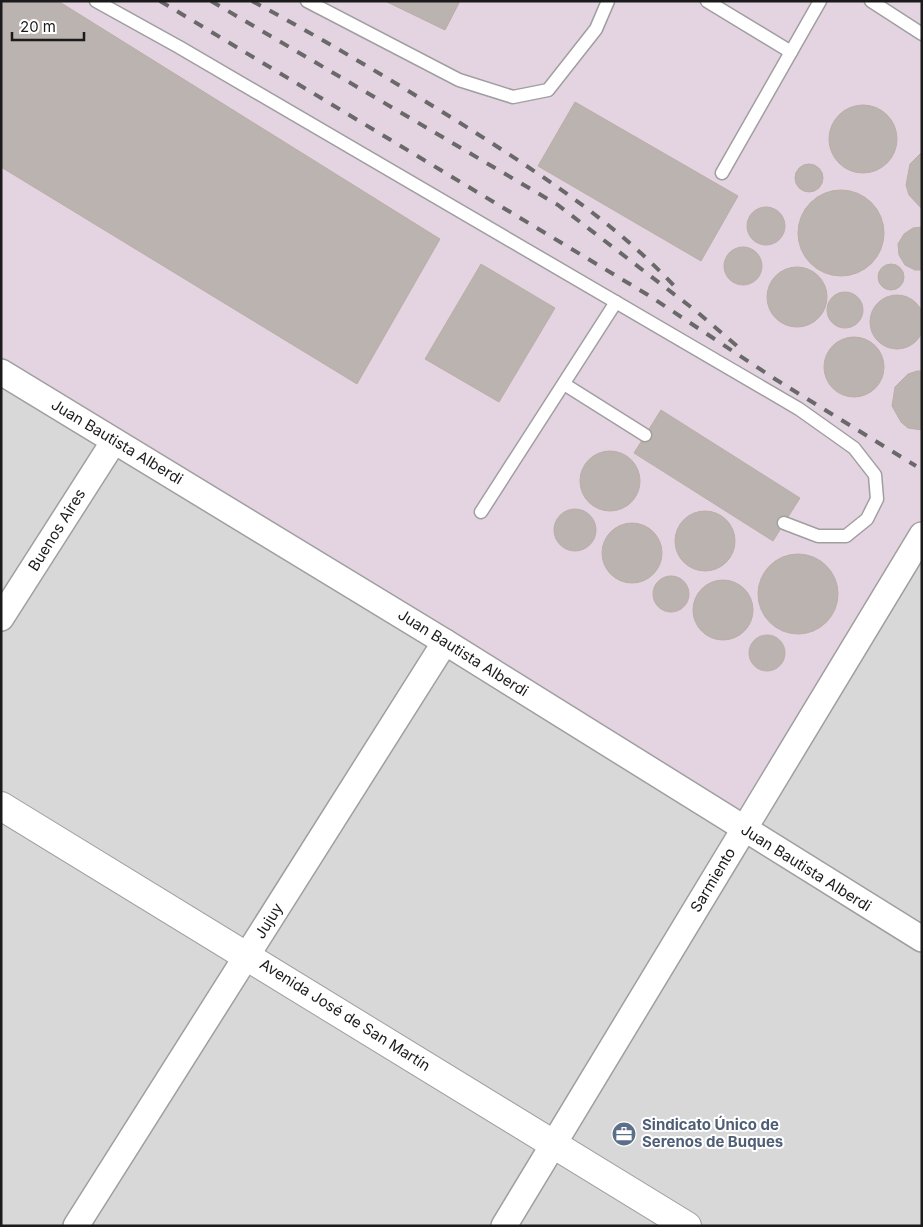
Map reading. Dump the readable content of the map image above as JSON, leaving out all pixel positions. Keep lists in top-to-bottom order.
{
  "streets": {
    "street": [
      "Juan Bautista Alberdi",
      "Buenos Aires",
      "Sarmiento",
      "Jujuy",
      "Avenida José de San Martín"
    ]
  },
  "crossings": [
    ["Juan Bautista Alberdi", "Buenos Aires"],
    ["Juan Bautista Alberdi", "Sarmiento"],
    ["Juan Bautista Alberdi", "Jujuy"],
    ["Sarmiento", "Avenida José de San Martín"],
    ["Jujuy", "Avenida José de San Martín"]
  ],
  "places": {
    "office": ["Sindicato Único de Serenos de Buques"]
  },
  "scale_bar": "20 m"
}
